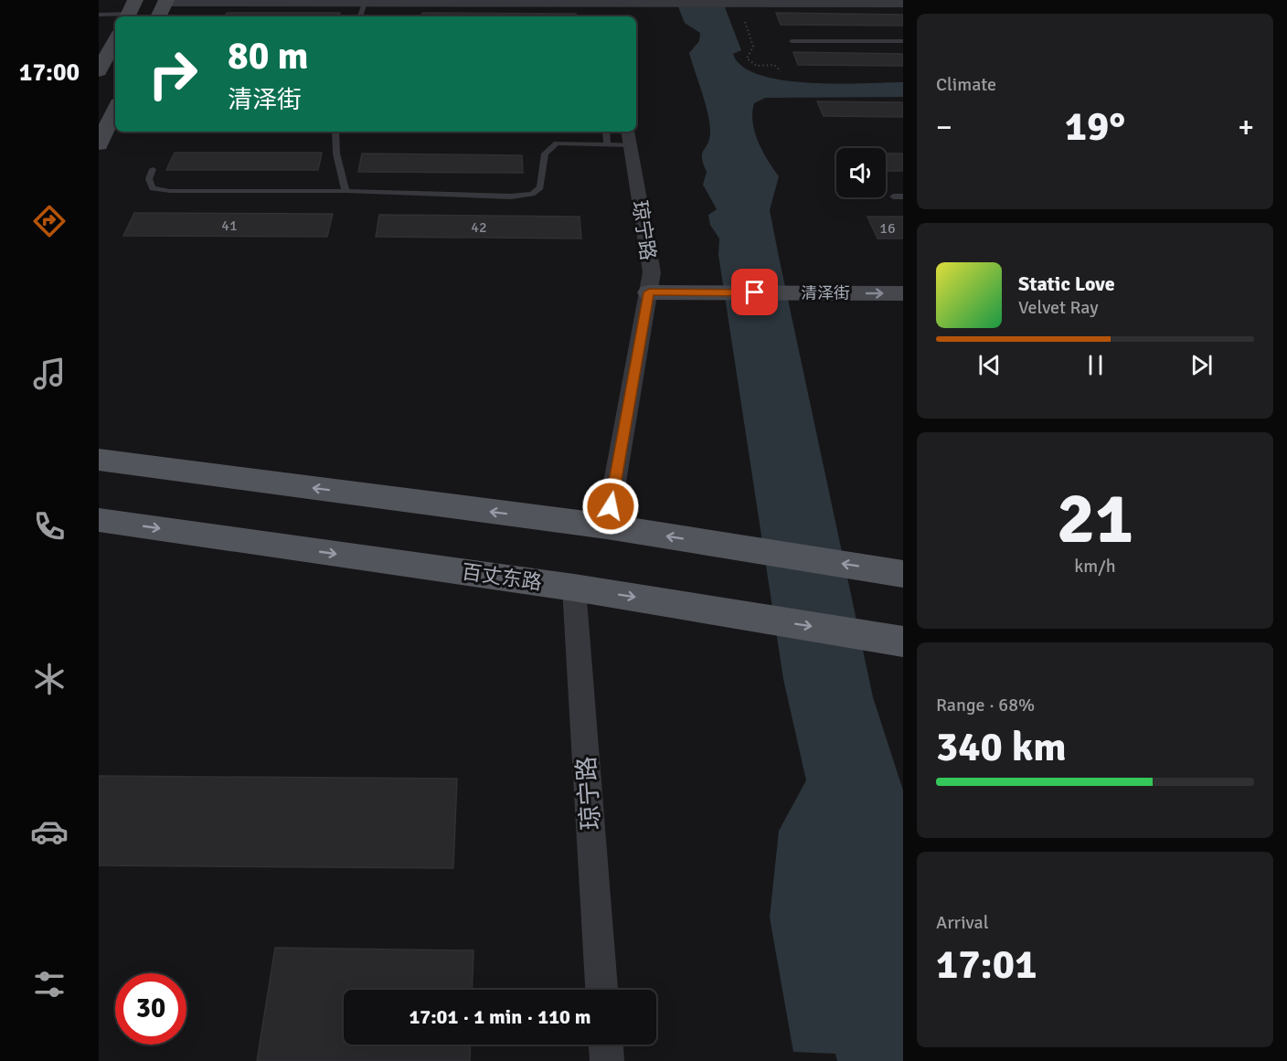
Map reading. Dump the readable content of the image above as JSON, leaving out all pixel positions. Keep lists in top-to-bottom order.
{
  "streets": {
    "main road": ["百丈东路"],
    "street": ["琼宁路", "清泽街"]
  },
  "crossings": [
    ["琼宁路", "清泽街"],
    ["琼宁路", "百丈东路"]
  ],
  "house_numbers": ["41", "42", "16"],
  "page": {
    "tabs": "17:00",
    "tile": [
      "Climate",
      ["21", "km/h"],
      ["Range · 68%", "340 km"],
      ["Arrival", "17:01"]
    ],
    "turn": ["80 m", "清泽街"],
    "heat": ["−", "19°", "+"],
    "song": ["Static Love", "Velvet Ray"],
    "limit": "30",
    "trip": "17:01 · 1 min · 110 m"
  }
}
